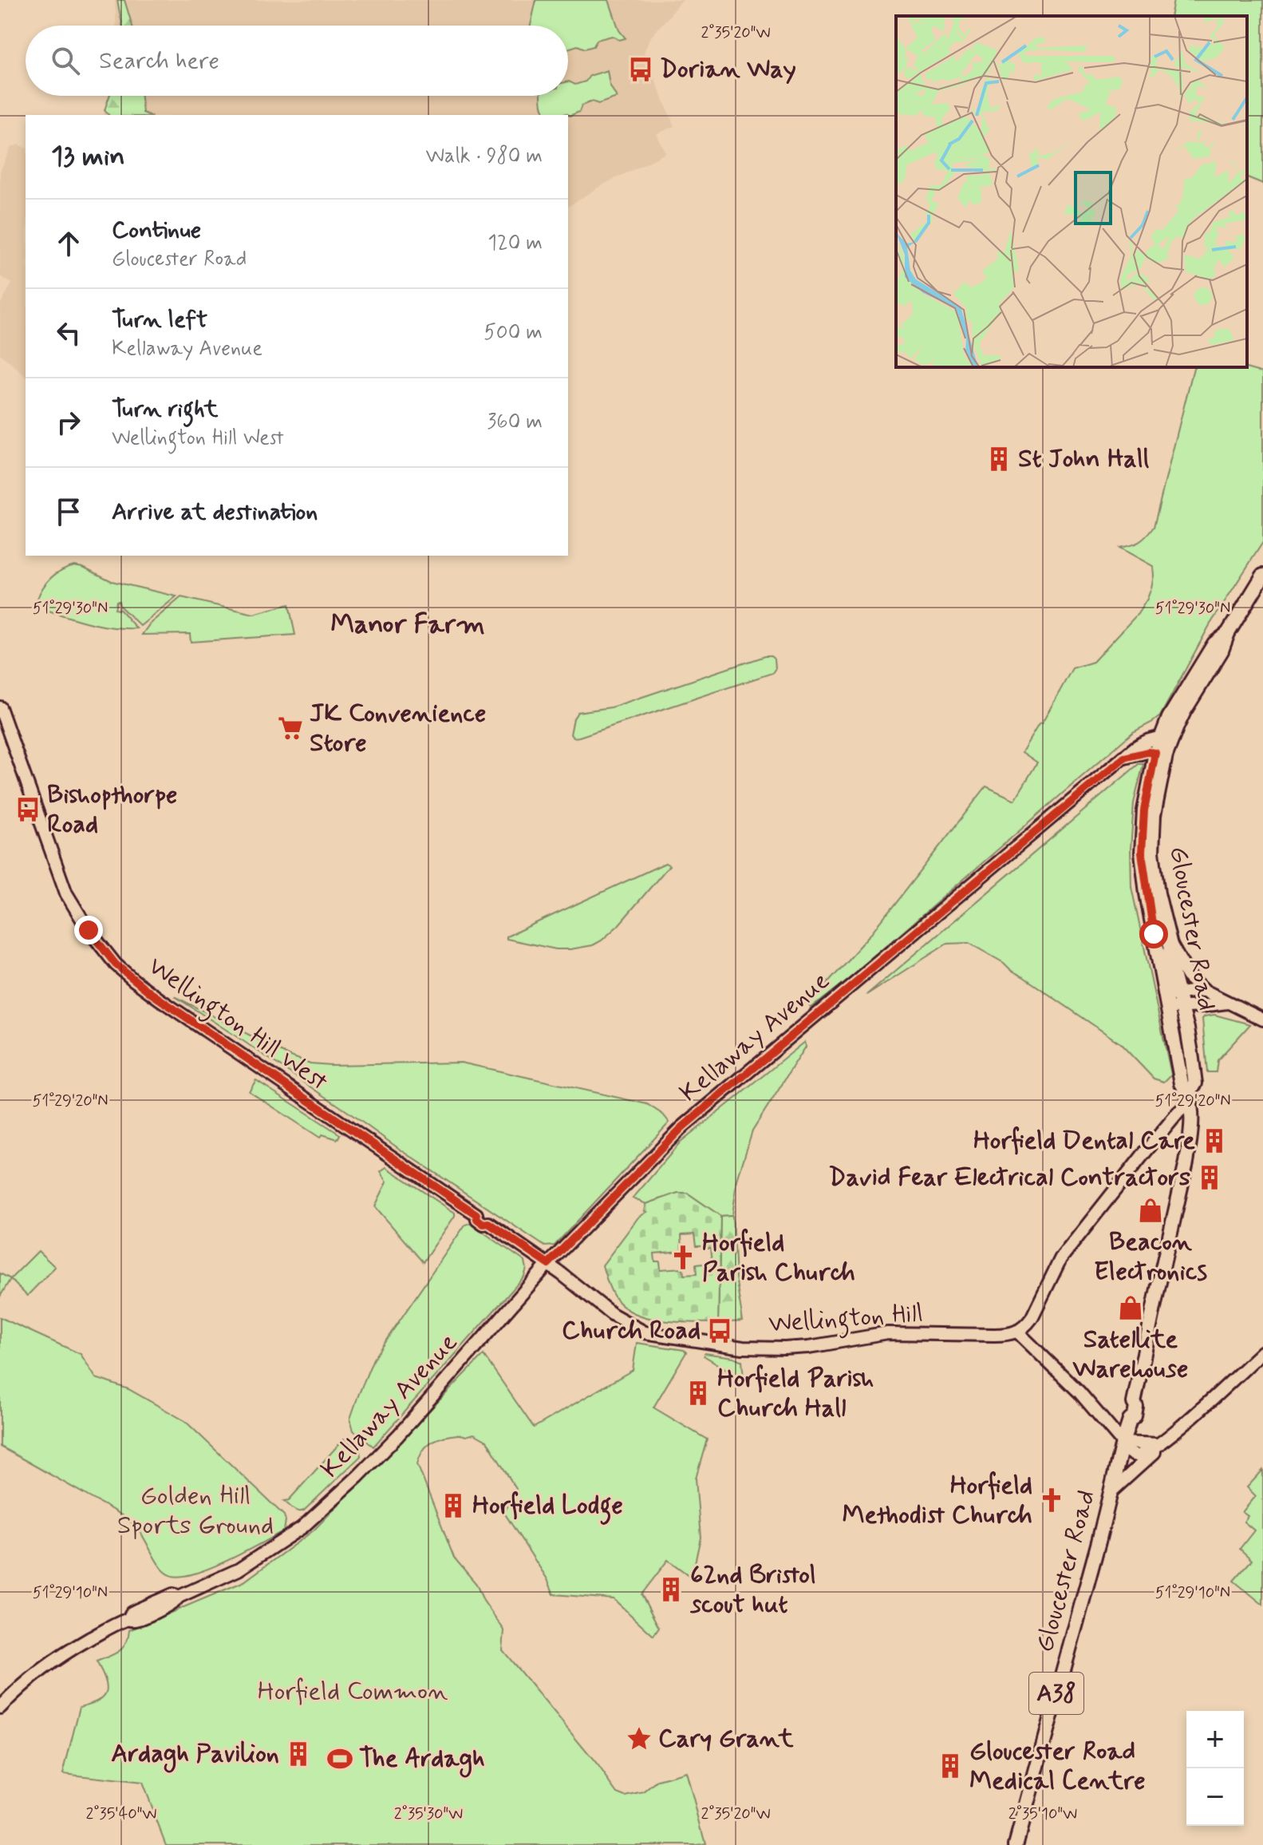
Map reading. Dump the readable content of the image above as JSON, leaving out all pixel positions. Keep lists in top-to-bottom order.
{
  "streets": {
    "main road": ["Gloucester Road", "A38"],
    "street": ["Wellington Hill West", "Kellaway Avenue", "Wellington Hill"]
  },
  "crossings": [
    ["Gloucester Road", "Kellaway Avenue"],
    ["Wellington Hill West", "Kellaway Avenue"],
    ["Wellington Hill West", "Wellington Hill"],
    ["Kellaway Avenue", "Wellington Hill"]
  ],
  "districts": ["Manor Farm"],
  "parks": ["Golden Hill Sports Ground", "Horfield Common"],
  "places": {
    "bus stop": ["Dorian Way", "Bishopthorpe Road", "Church Road"],
    "building": [
      "St John Hall",
      "Horfield Dental Care",
      "David Fear Electrical Contractors",
      "Horfield Parish Church Hall",
      "Horfield Lodge",
      "62nd Bristol scout hut",
      "Ardagh Pavilion",
      "Gloucester Road Medical Centre"
    ],
    "supermarket": ["JK Convenience Store"],
    "shop": ["Beacon Electronics", "Satellite Warehouse"],
    "church": ["Horfield Parish Church", "Horfield Methodist Church"],
    "place": ["Cary Grant"],
    "sports": ["The Ardagh"]
  },
  "page": {
    "search": "Search here",
    "heading": ["13 min", "Walk · 980 m"],
    "list": [
      ["Continue", "Gloucester Road", "120 m"],
      ["Turn left", "Kellaway Avenue", "500 m"],
      ["Turn right", "Wellington Hill West", "360 m"],
      "Arrive at destination"
    ],
    "map_buttons": ["+", "−"]
  },
  "coordinates": [
    "2°35'20\"W",
    "51°29'30\"N",
    "51°29'20\"N",
    "51°29'10\"N",
    "2°35'40\"W",
    "2°35'30\"W",
    "2°35'10\"W"
  ]
}
